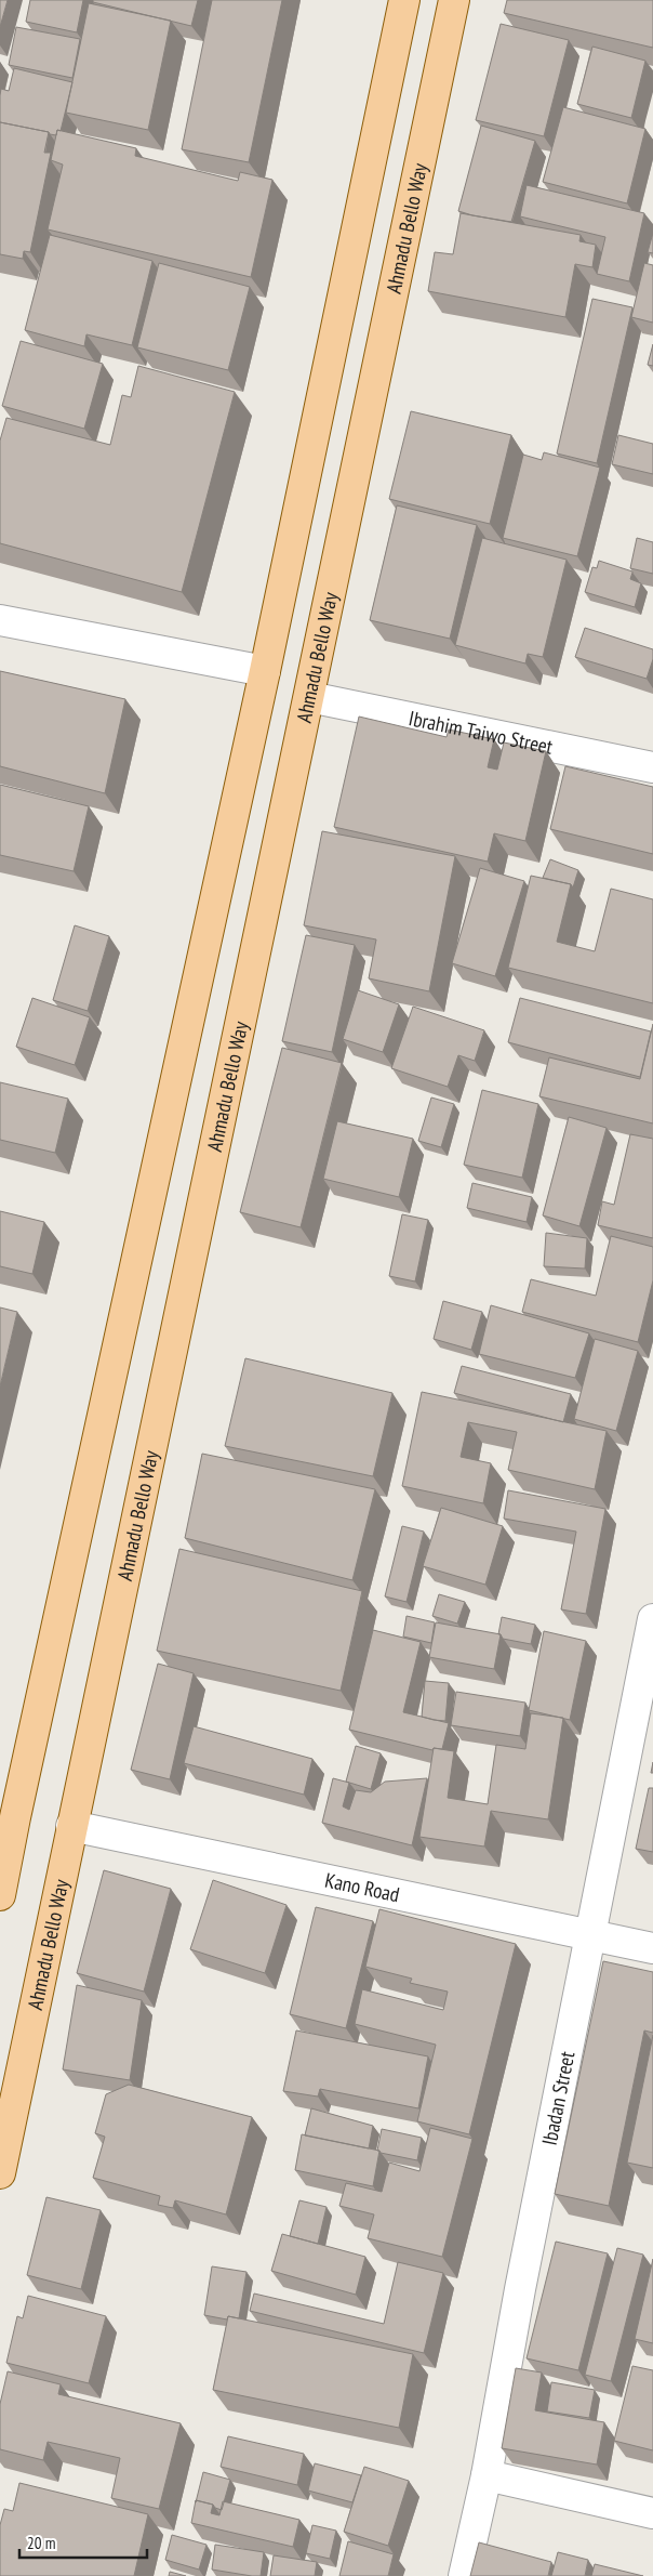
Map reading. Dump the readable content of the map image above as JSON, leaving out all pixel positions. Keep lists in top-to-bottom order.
{
  "streets": {
    "main road": ["Ahmadu Bello Way"],
    "street": ["Ibrahim Taiwo Street", "Kano Road", "Ibadan Street"]
  },
  "crossings": [
    ["Ahmadu Bello Way", "Ibrahim Taiwo Street"],
    ["Ahmadu Bello Way", "Kano Road"],
    ["Kano Road", "Ibadan Street"]
  ],
  "scale_bar": "20 m"
}
